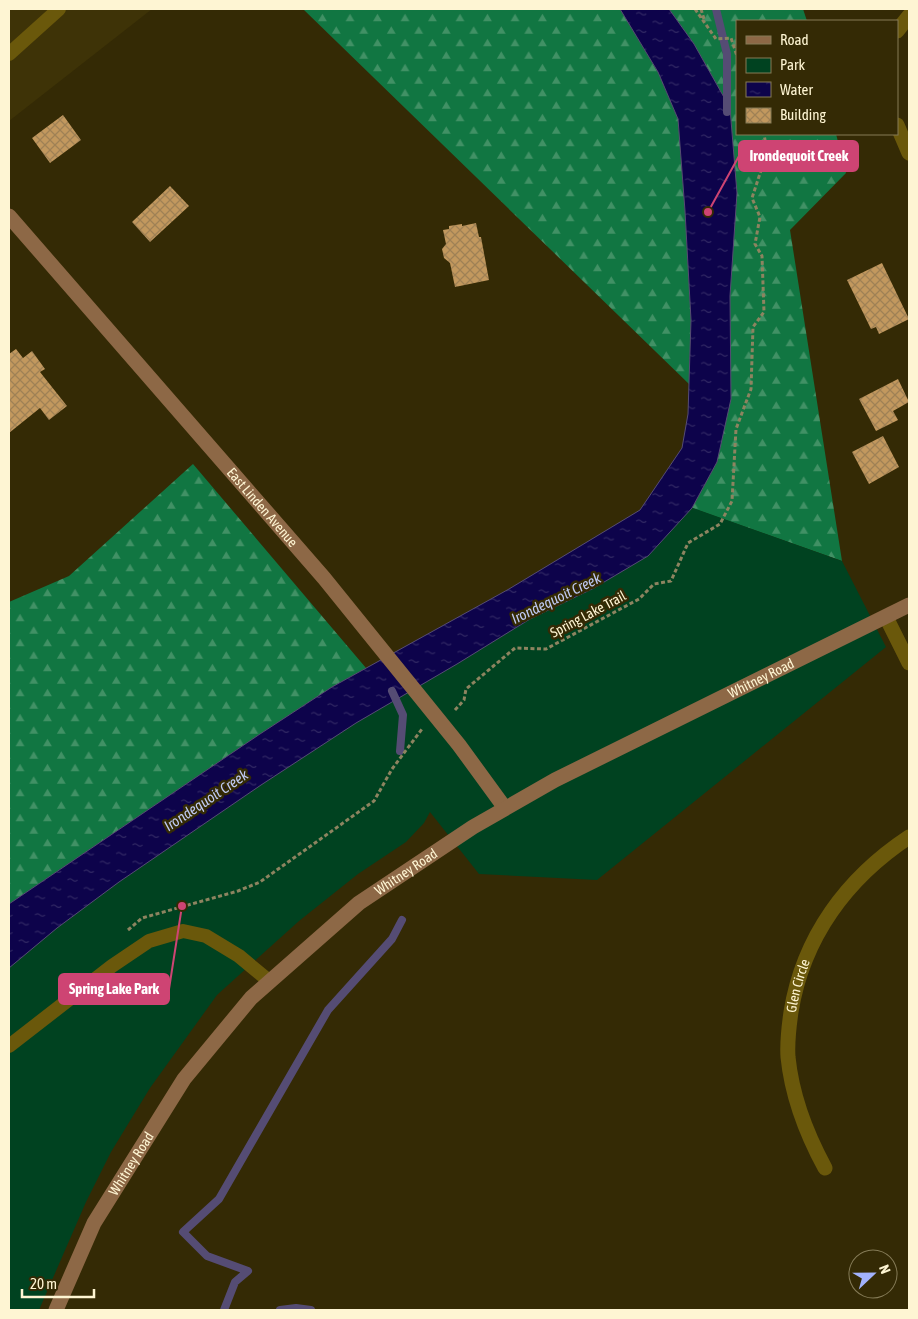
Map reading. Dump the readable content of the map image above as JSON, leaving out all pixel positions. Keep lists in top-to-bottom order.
{
  "streets": {
    "main road": ["East Linden Avenue", "Whitney Road"],
    "street": ["Glen Circle"],
    "path": ["Spring Lake Trail"]
  },
  "crossings": [
    ["East Linden Avenue", "Whitney Road"]
  ],
  "water": ["Irondequoit Creek"],
  "places": ["Irondequoit Creek", "Spring Lake Park"],
  "legend": [
    "Road",
    "Park",
    "Water",
    "Building"
  ],
  "scale_bar": "20 m",
  "north": "right"
}
